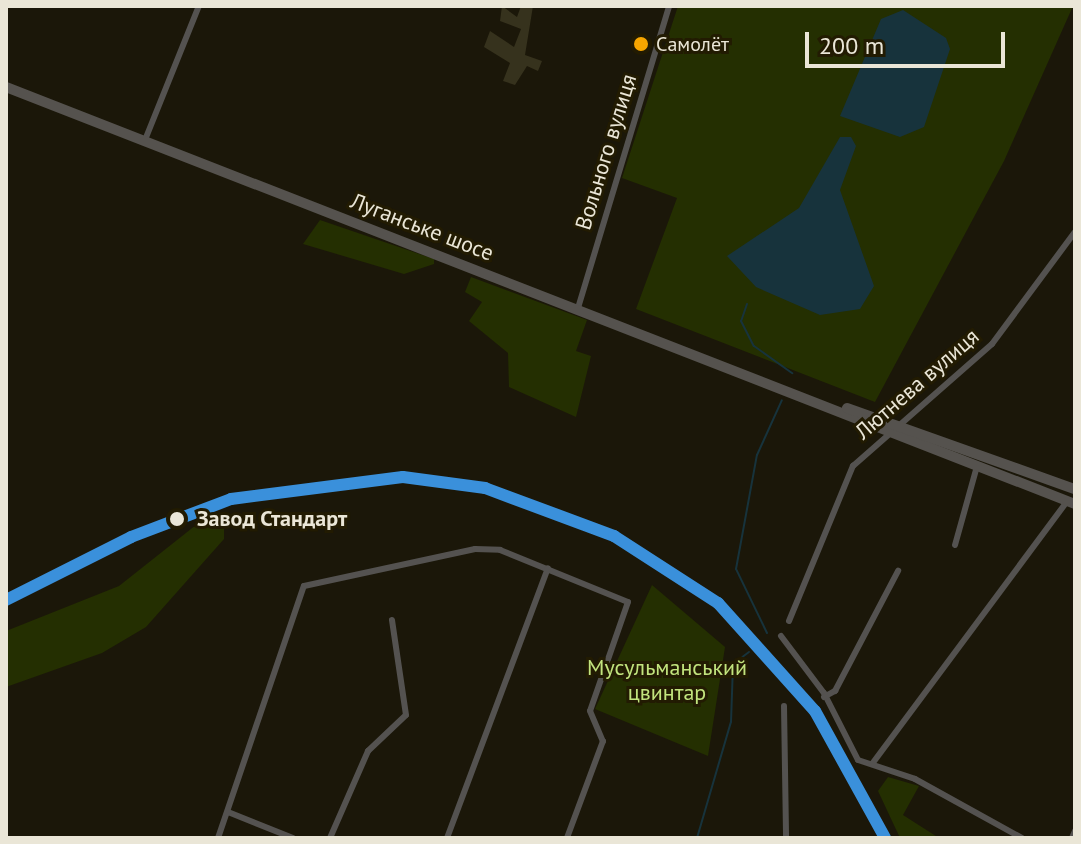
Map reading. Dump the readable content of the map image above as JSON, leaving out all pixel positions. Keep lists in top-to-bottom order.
{
  "streets": {
    "main road": ["Луганське шосе"],
    "street": ["Вольного вулиця", "Лютнева вулиця"]
  },
  "crossings": [
    ["Вольного вулиця", "Луганське шосе"],
    ["Луганське шосе", "Лютнева вулиця"]
  ],
  "parks": ["Мусульманський цвинтар"],
  "places": ["Самолёт", "Завод Стандарт"],
  "scale_bar": "200 m"
}
